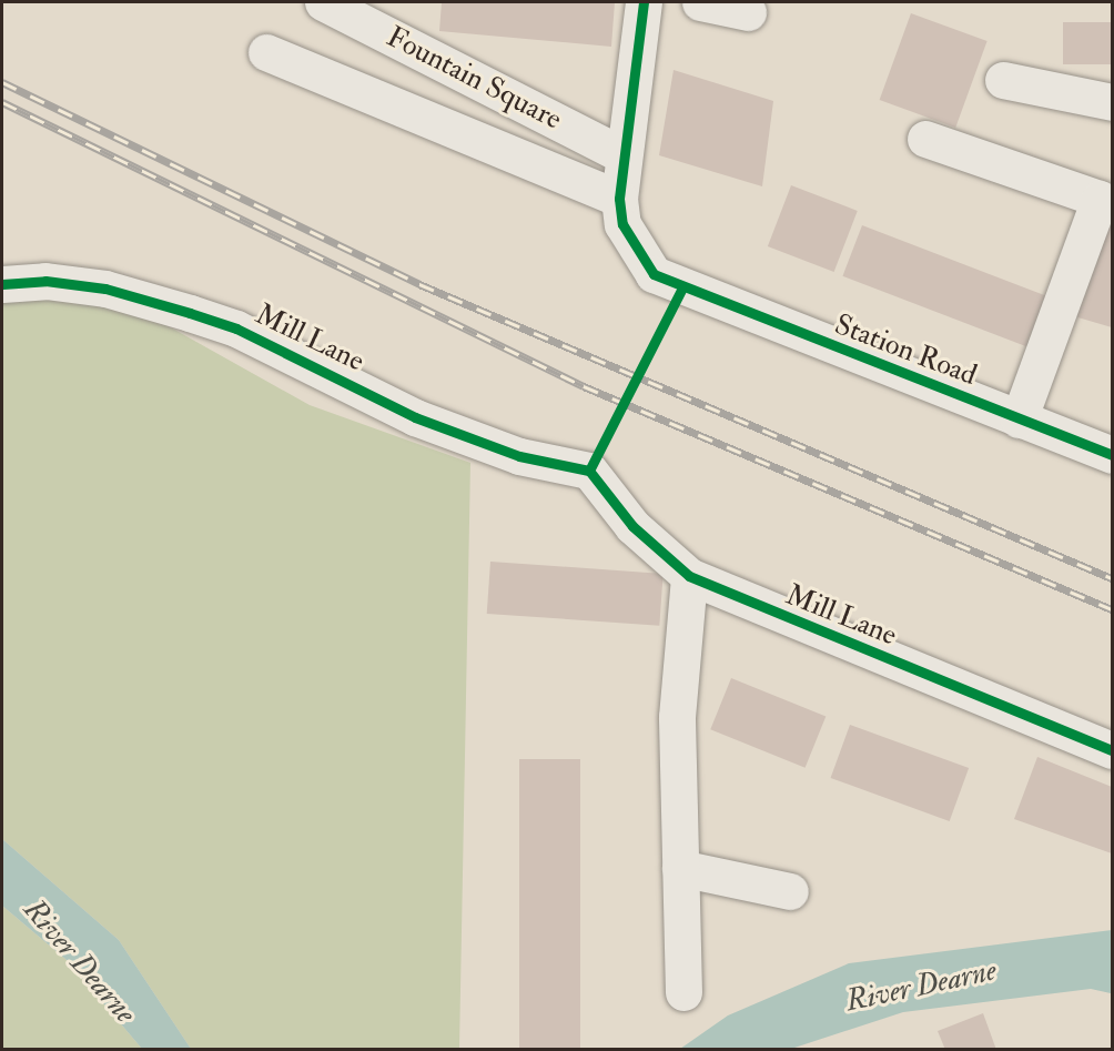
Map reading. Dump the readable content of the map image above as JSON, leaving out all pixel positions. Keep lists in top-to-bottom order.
{
  "streets": {
    "street": ["Fountain Square", "Mill Lane", "Station Road"]
  },
  "water": ["River Dearne"]
}
